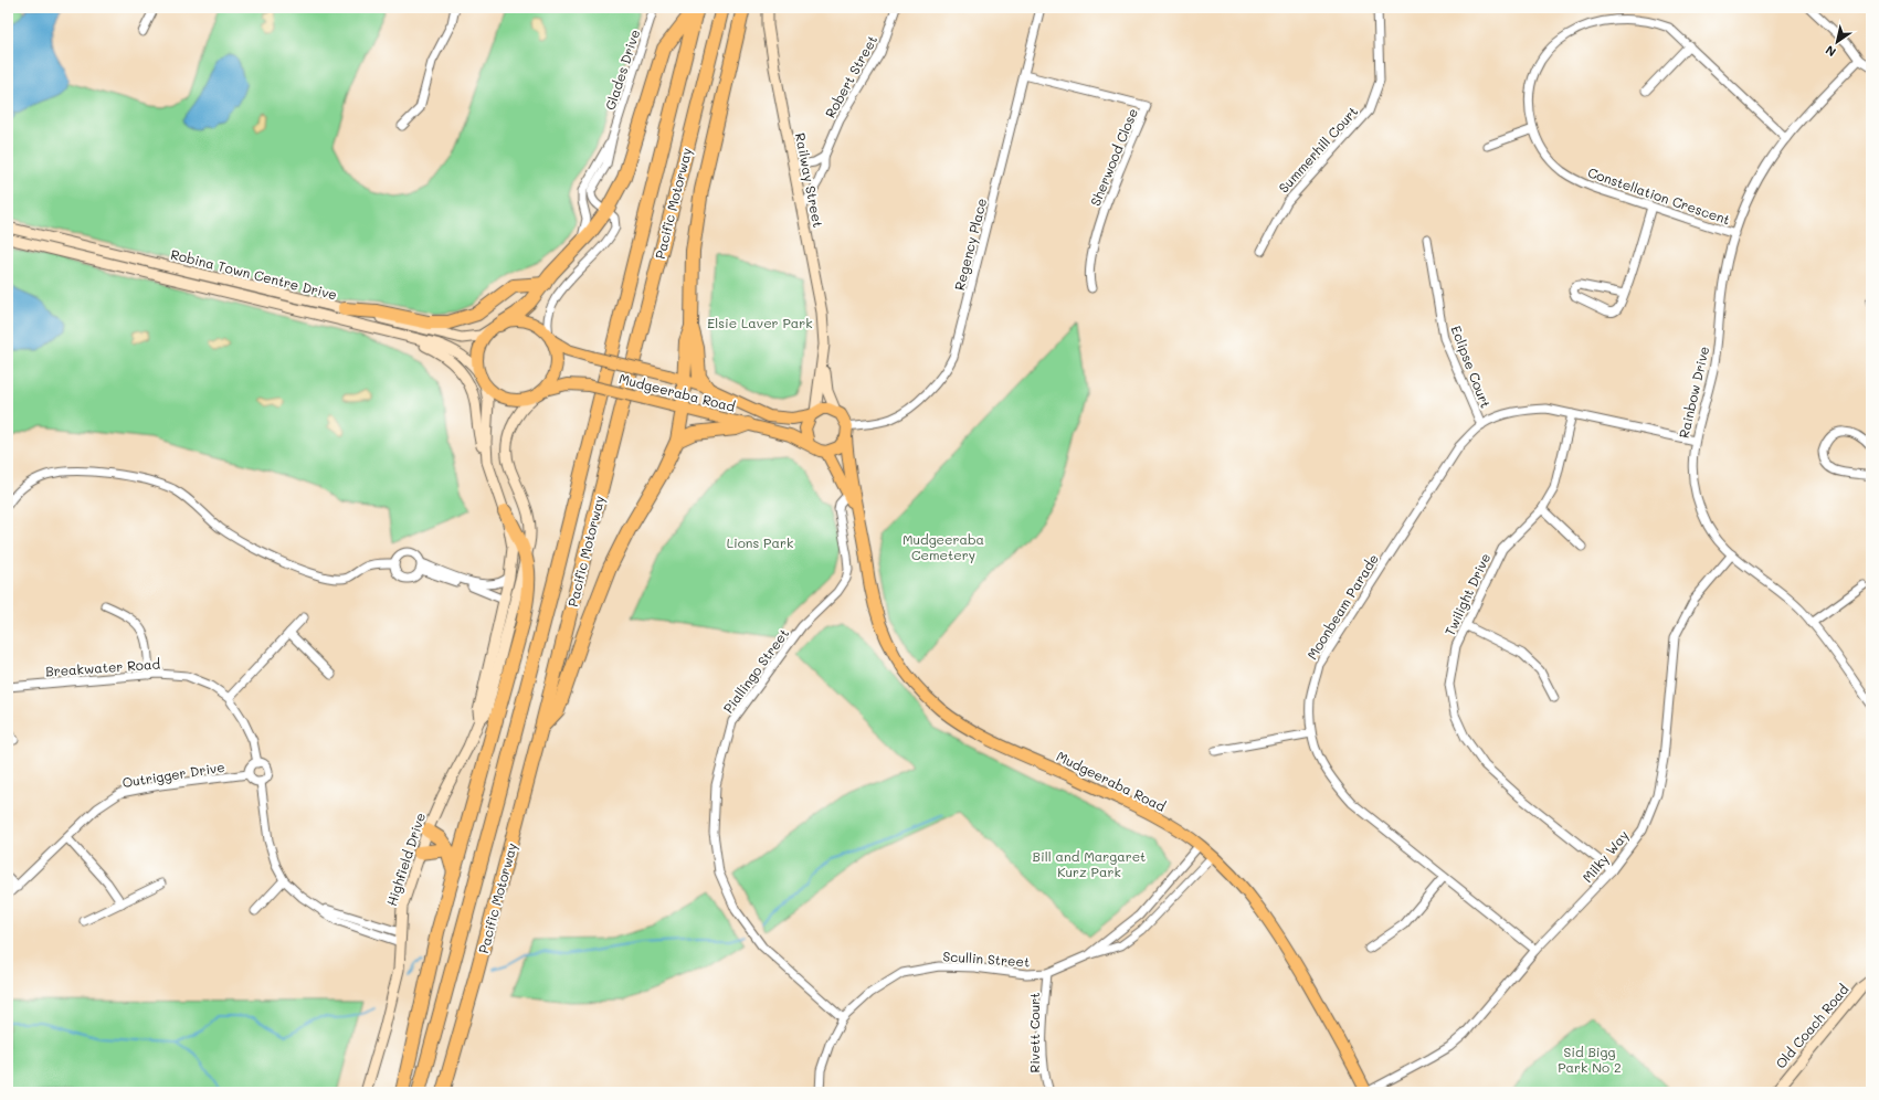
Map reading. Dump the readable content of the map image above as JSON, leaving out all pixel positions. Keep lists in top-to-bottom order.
{
  "streets": {
    "highway": ["Pacific Motorway"],
    "main road": [
      "Railway Street",
      "Robina Town Centre Drive",
      "Mudgeeraba Road",
      "Highfield Drive",
      "Old Coach Road"
    ],
    "street": [
      "Glades Drive",
      "Robert Street",
      "Summerhill Court",
      "Sherwood Close",
      "Constellation Crescent",
      "Regency Place",
      "Eclipse Court",
      "Rainbow Drive",
      "Twilight Drive",
      "Moonbeam Parade",
      "Breakwater Road",
      "Piallingo Street",
      "Outrigger Drive",
      "Milky Way",
      "Scullin Street",
      "Rivett Court"
    ]
  },
  "crossings": [
    ["Robert Street", "Railway Street"],
    ["Sherwood Close", "Regency Place"],
    ["Railway Street", "Regency Place"],
    ["Railway Street", "Mudgeeraba Road"],
    ["Constellation Crescent", "Rainbow Drive"],
    ["Regency Place", "Mudgeeraba Road"],
    ["Robina Town Centre Drive", "Mudgeeraba Road"],
    ["Robina Town Centre Drive", "Highfield Drive"],
    ["Eclipse Court", "Moonbeam Parade"],
    ["Mudgeeraba Road", "Piallingo Street"],
    ["Mudgeeraba Road", "Milky Way"],
    ["Mudgeeraba Road", "Highfield Drive"],
    ["Mudgeeraba Road", "Scullin Street"],
    ["Rainbow Drive", "Moonbeam Parade"],
    ["Rainbow Drive", "Milky Way"],
    ["Twilight Drive", "Moonbeam Parade"],
    ["Twilight Drive", "Milky Way"],
    ["Moonbeam Parade", "Milky Way"],
    ["Breakwater Road", "Outrigger Drive"],
    ["Breakwater Road", "Highfield Drive"],
    ["Piallingo Street", "Scullin Street"],
    ["Scullin Street", "Rivett Court"]
  ],
  "parks": [
    "Elsie Laver Park",
    "Mudgeeraba Cemetery",
    "Lions Park",
    "Bill and Margaret Kurz Park",
    "Sid Bigg Park No 2"
  ],
  "north": "bottom left"
}
